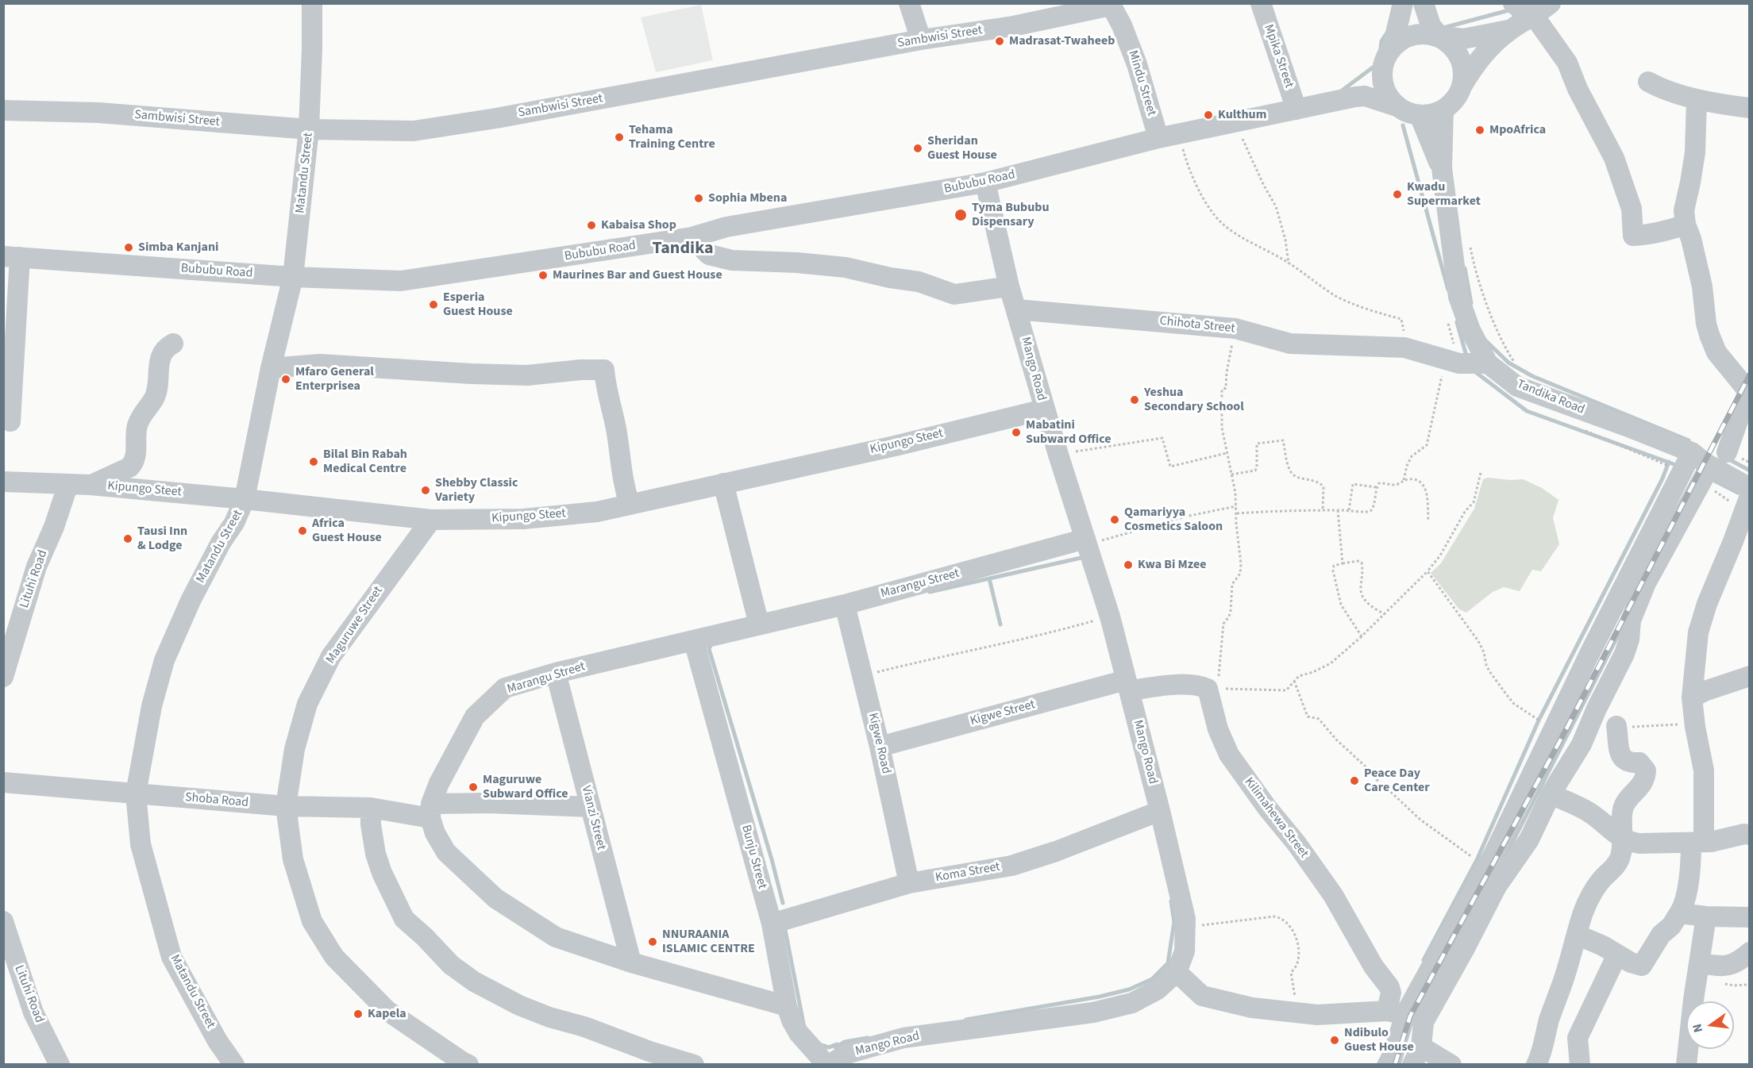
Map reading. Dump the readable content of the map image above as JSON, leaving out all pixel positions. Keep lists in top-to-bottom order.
{
  "streets": {
    "street": [
      "Sambwisi Street",
      "Mpika Street",
      "Mindu Street",
      "Matandu Street",
      "Bububu Road",
      "Chihota Street",
      "Mango Road",
      "Tandika Road",
      "Kipungo Steet",
      "Lituhi Road",
      "Marangu Street",
      "Maguruwe Street",
      "Kigwe Street",
      "Kigwe Road",
      "Shoba Road",
      "Vianzi Street",
      "Kilimahewa Street",
      "Bunju Street",
      "Koma Street"
    ]
  },
  "crossings": [
    ["Sambwisi Street", "Mindu Street"],
    ["Sambwisi Street", "Matandu Street"],
    ["Mpika Street", "Bububu Road"],
    ["Mindu Street", "Bububu Road"],
    ["Matandu Street", "Bububu Road"],
    ["Matandu Street", "Kipungo Steet"],
    ["Matandu Street", "Shoba Road"],
    ["Bububu Road", "Mango Road"],
    ["Chihota Street", "Mango Road"],
    ["Chihota Street", "Tandika Road"],
    ["Mango Road", "Kipungo Steet"],
    ["Mango Road", "Marangu Street"],
    ["Mango Road", "Kigwe Street"],
    ["Mango Road", "Bunju Street"],
    ["Mango Road", "Koma Street"],
    ["Kipungo Steet", "Lituhi Road"],
    ["Kipungo Steet", "Maguruwe Street"],
    ["Marangu Street", "Kigwe Road"],
    ["Marangu Street", "Shoba Road"],
    ["Marangu Street", "Vianzi Street"],
    ["Marangu Street", "Bunju Street"],
    ["Maguruwe Street", "Shoba Road"],
    ["Kigwe Street", "Kigwe Road"],
    ["Kigwe Road", "Koma Street"],
    ["Shoba Road", "Vianzi Street"],
    ["Bunju Street", "Koma Street"]
  ],
  "districts": ["Tandika"],
  "places": [
    "Madrasat-Twaheeb",
    "Kulthum",
    "MpoAfrica",
    "Tehama Training Centre",
    "Sheridan Guest House",
    "Kwadu Supermarket",
    "Sophia Mbena",
    "Tyma Bububu Dispensary",
    "Kabaisa Shop",
    "Simba Kanjani",
    "Maurines Bar and Guest House",
    "Esperia Guest House",
    "Mfaro General Enterprisea",
    "Yeshua Secondary School",
    "Mabatini Subward Office",
    "Bilal Bin Rabah Medical Centre",
    "Shebby Classic Variety",
    "Qamariyya Cosmetics Saloon",
    "Africa Guest House",
    "Tausi Inn & Lodge",
    "Kwa Bi Mzee",
    "Peace Day Care Center",
    "Maguruwe Subward Office",
    "NNURAANIA ISLAMIC CENTRE",
    "Kapela",
    "Ndibulo Guest House"
  ],
  "north": "left"
}
